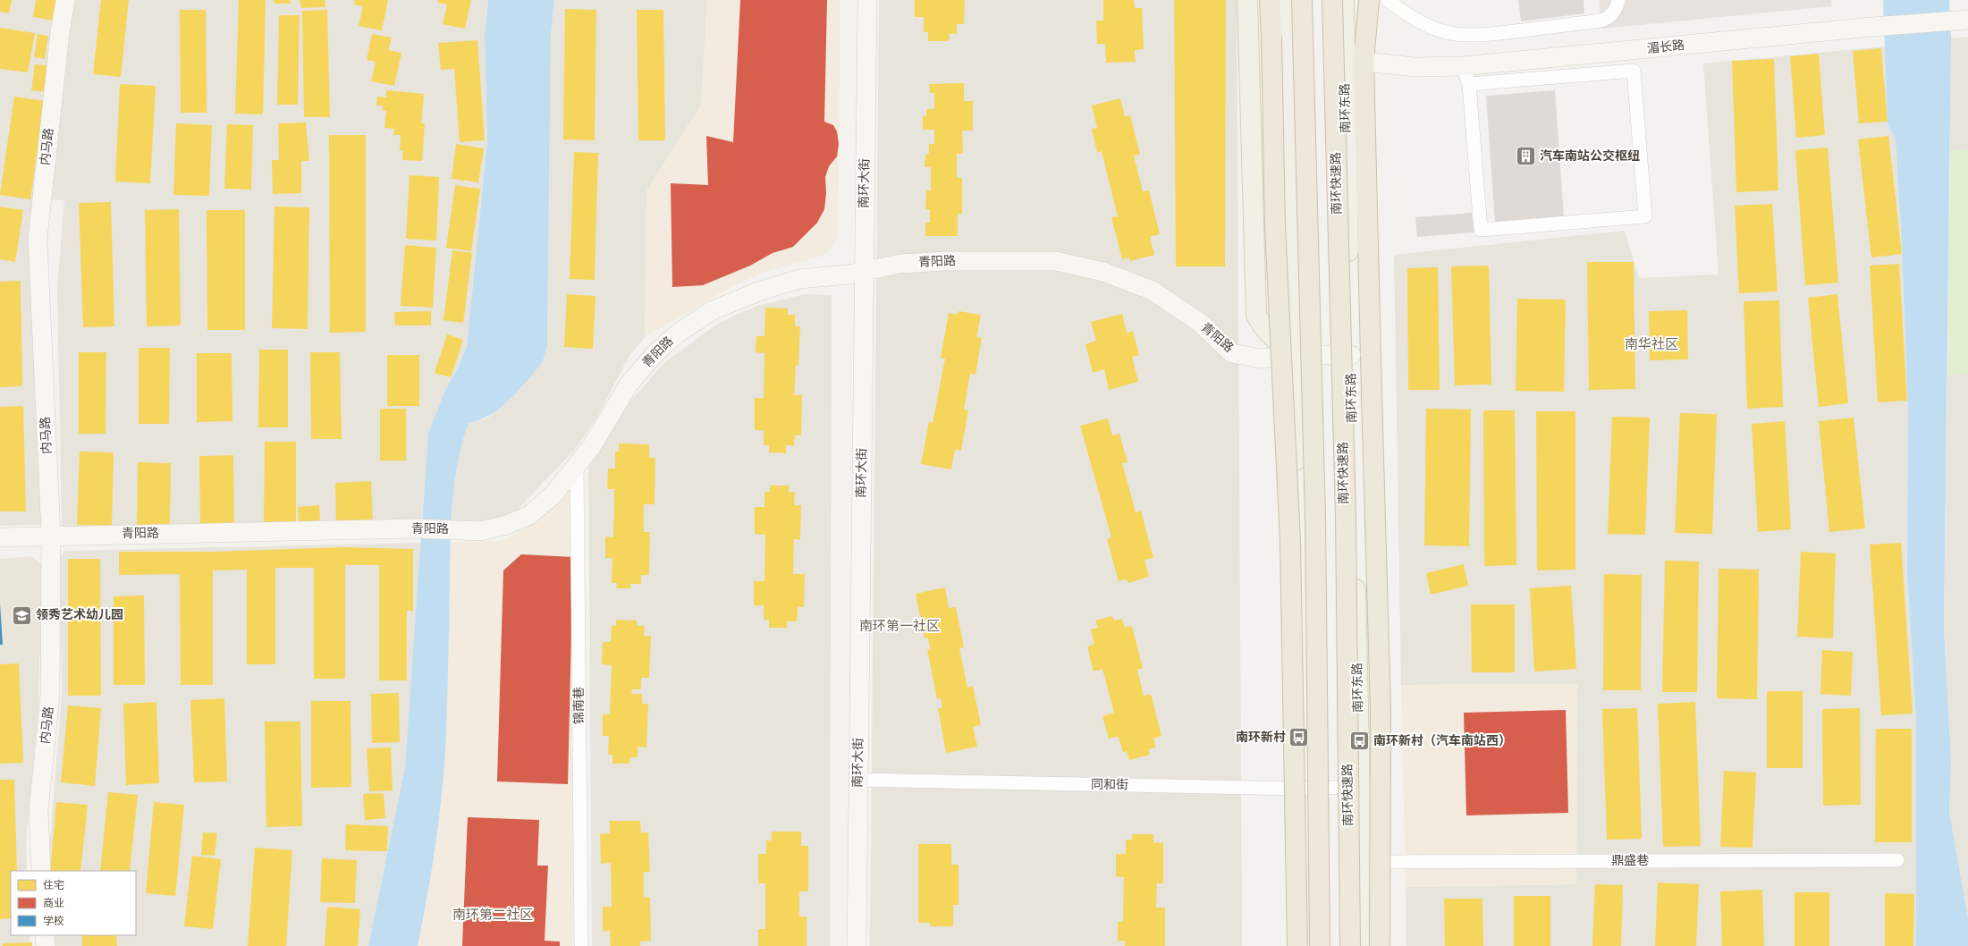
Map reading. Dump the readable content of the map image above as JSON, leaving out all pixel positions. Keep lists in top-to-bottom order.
{
  "streets": {
    "highway": ["南环快速路"],
    "main road": ["南环东路"],
    "street": [
      "湄长路",
      "内马路",
      "南环大街",
      "青阳路",
      "锦南巷",
      "同和街",
      "鼎盛巷"
    ]
  },
  "crossings": [
    ["南环东路", "青阳路"],
    ["南环东路", "同和街"],
    ["南环东路", "鼎盛巷"],
    ["内马路", "青阳路"],
    ["南环大街", "青阳路"],
    ["南环大街", "同和街"],
    ["青阳路", "锦南巷"]
  ],
  "districts": ["南华社区", "南环第一社区", "南环第二社区"],
  "places": {
    "building": ["汽车南站公交枢纽"],
    "school or university": ["领秀艺术幼儿园"],
    "bus stop": ["南环新村", "南环新村（汽车南站西）"]
  },
  "legend": ["住宅", "商业", "学校"]
}
